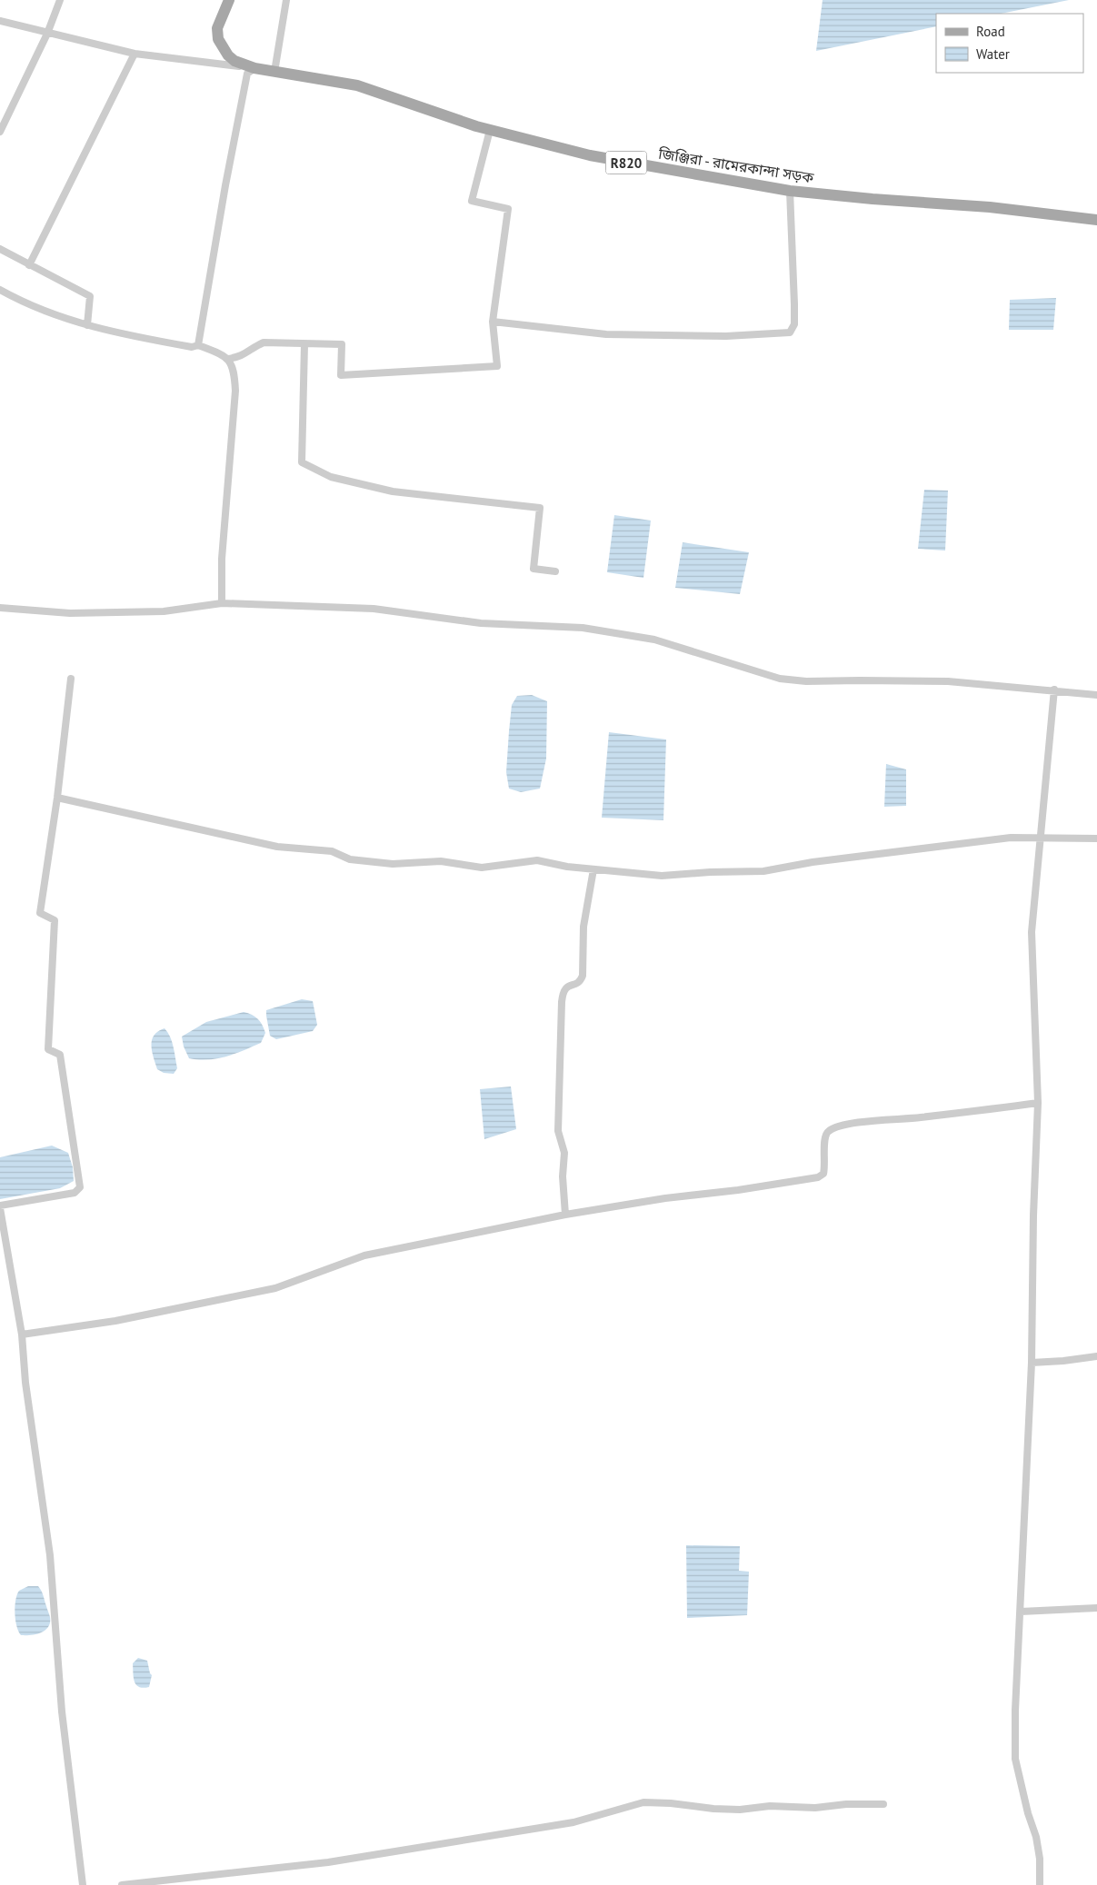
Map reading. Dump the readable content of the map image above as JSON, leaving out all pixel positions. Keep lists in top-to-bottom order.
{
  "streets": {
    "main road": ["R820", "জিঞ্জিরা - রামেরকান্দা সড়ক"]
  },
  "legend": ["Road", "Water"]
}
